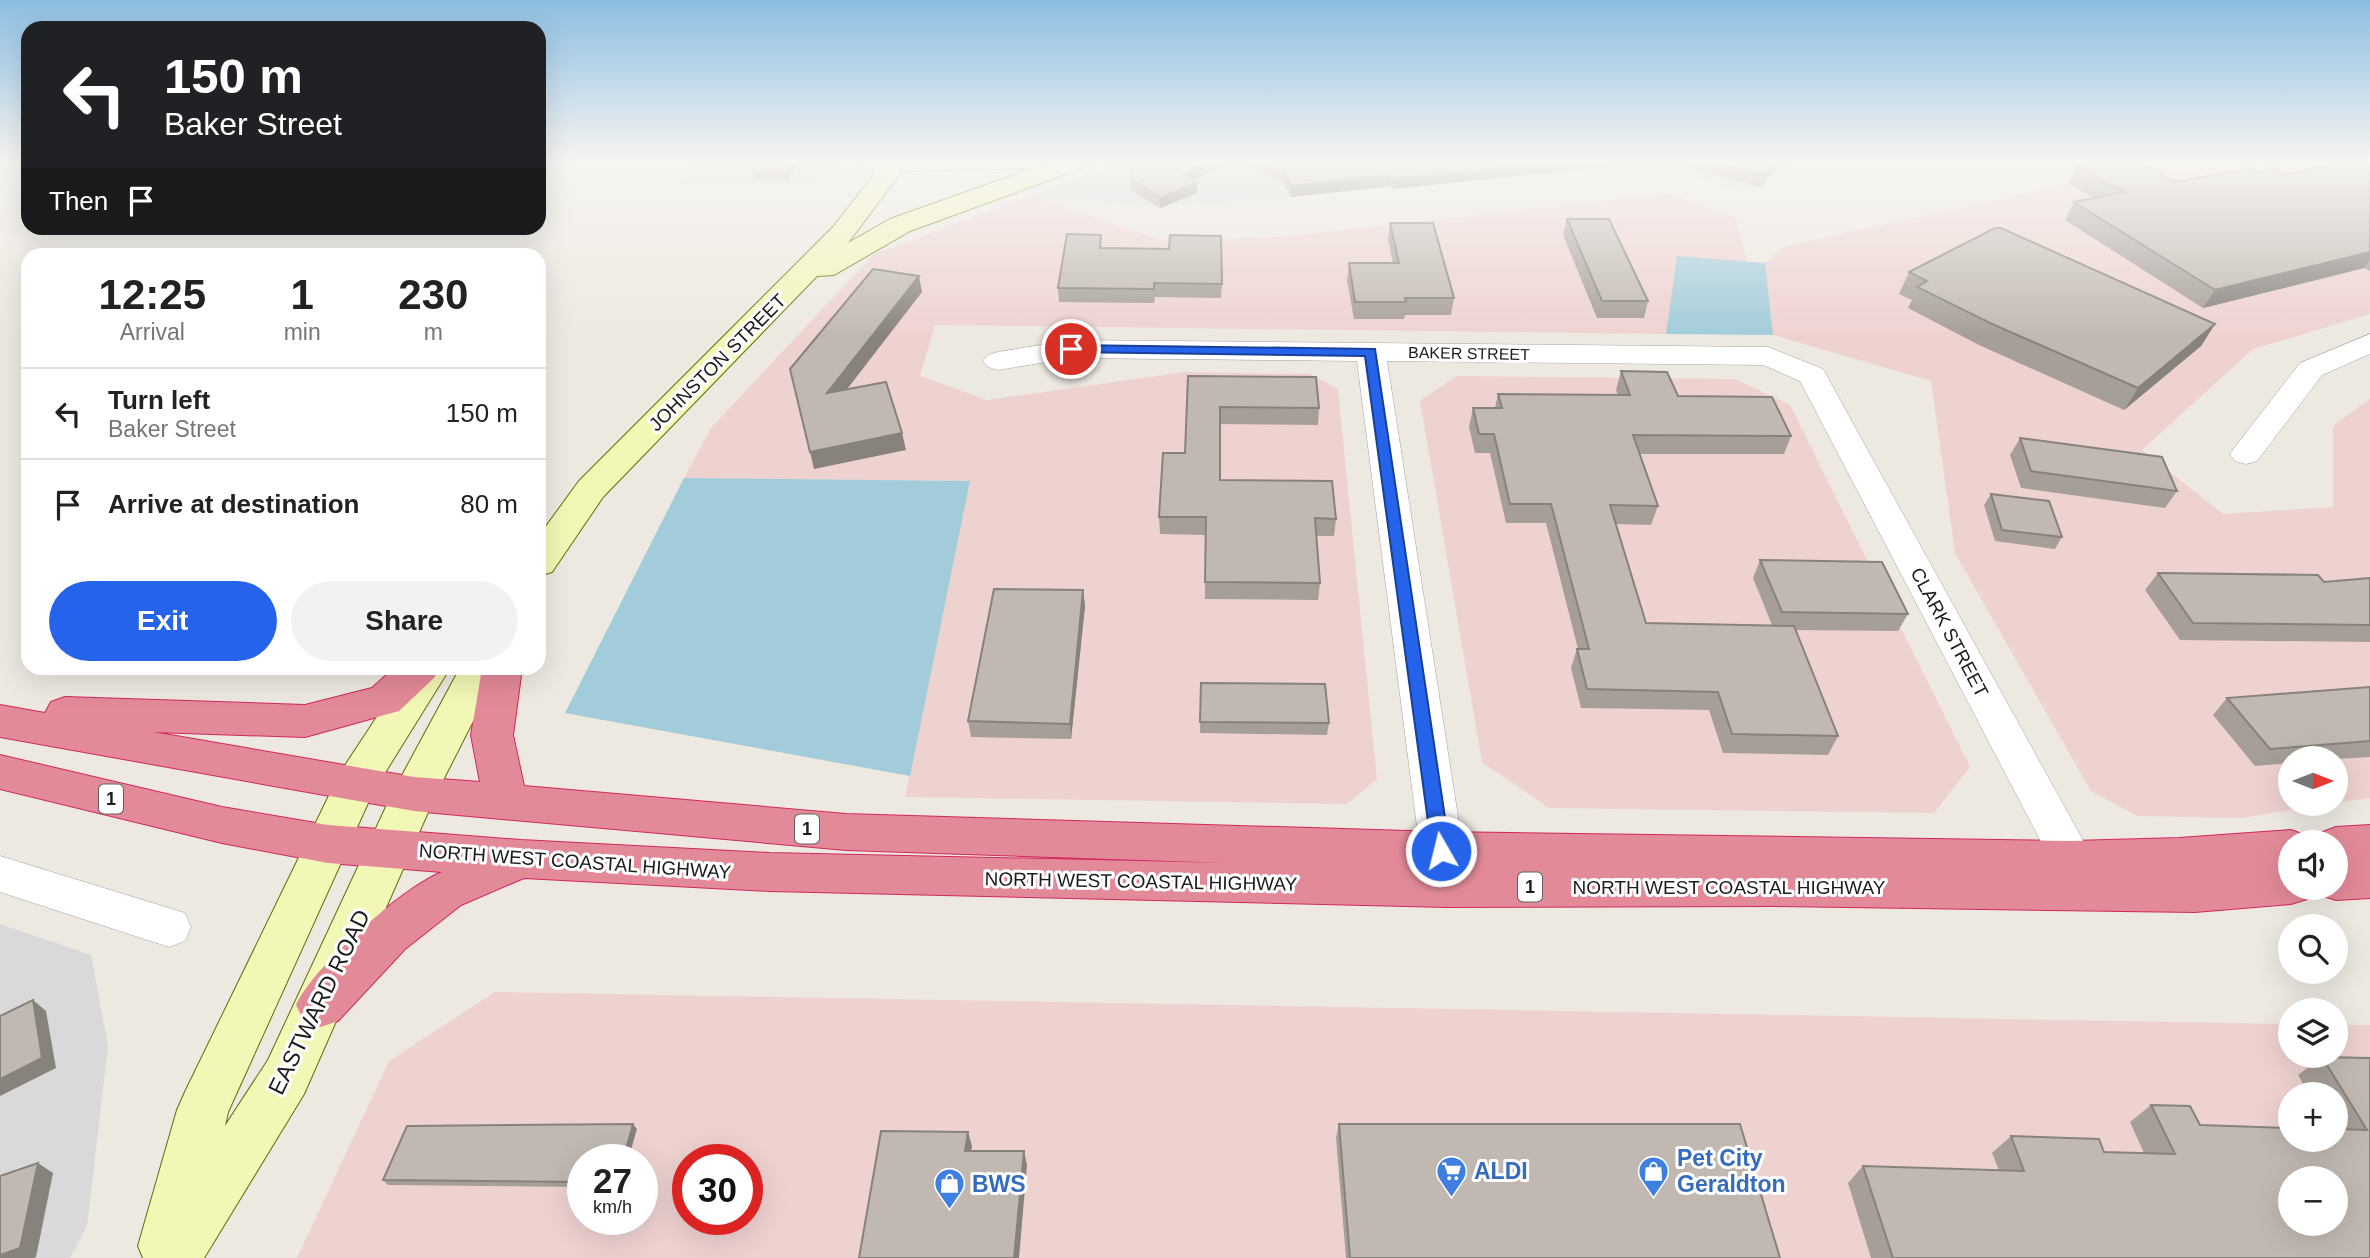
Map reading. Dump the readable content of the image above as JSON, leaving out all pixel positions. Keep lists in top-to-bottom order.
{
  "streets": {
    "highway": ["1", "NORTH WEST COASTAL HIGHWAY"],
    "main road": ["JOHNSTON STREET", "EASTWARD ROAD"],
    "street": ["BAKER STREET", "CLARK STREET"]
  },
  "crossings": [
    ["BAKER STREET", "CLARK STREET"],
    ["CLARK STREET", "NORTH WEST COASTAL HIGHWAY"],
    ["NORTH WEST COASTAL HIGHWAY", "EASTWARD ROAD"]
  ],
  "places": {
    "supermarket": ["ALDI"],
    "shop": ["Pet City Geraldton", "BWS"]
  },
  "north": "right",
  "page": {
    "turn": ["150 m", "Baker Street"],
    "then": "Then",
    "eta": [
      "12:25",
      "Arrival",
      "1",
      "min",
      "230",
      "m"
    ],
    "list": [
      {
        "name": "Turn left",
        "note": "Baker Street",
        "value": "150 m"
      },
      {
        "name": "Arrive at destination",
        "value": "80 m"
      }
    ],
    "buttons": ["Exit", "Share"],
    "map_buttons": ["+", "−"],
    "speed": "27 km/h",
    "limit": "30"
  }
}
